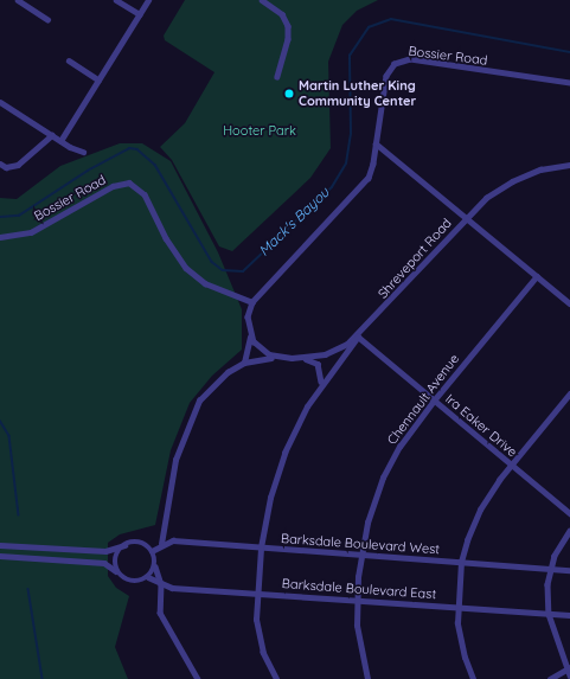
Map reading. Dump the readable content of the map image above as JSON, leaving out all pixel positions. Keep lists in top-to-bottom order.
{
  "streets": {
    "street": [
      "Bossier Road",
      "Shreveport Road",
      "Chennault Avenue",
      "Ira Eaker Drive",
      "Barksdale Boulevard West",
      "Barksdale Boulevard East"
    ]
  },
  "crossings": [
    ["Shreveport Road", "Ira Eaker Drive"],
    ["Shreveport Road", "Barksdale Boulevard West"],
    ["Chennault Avenue", "Ira Eaker Drive"],
    ["Chennault Avenue", "Barksdale Boulevard West"],
    ["Chennault Avenue", "Barksdale Boulevard East"]
  ],
  "water": ["Mack's Bayou"],
  "parks": ["Hooter Park"],
  "places": ["Martin Luther King Community Center"]
}
